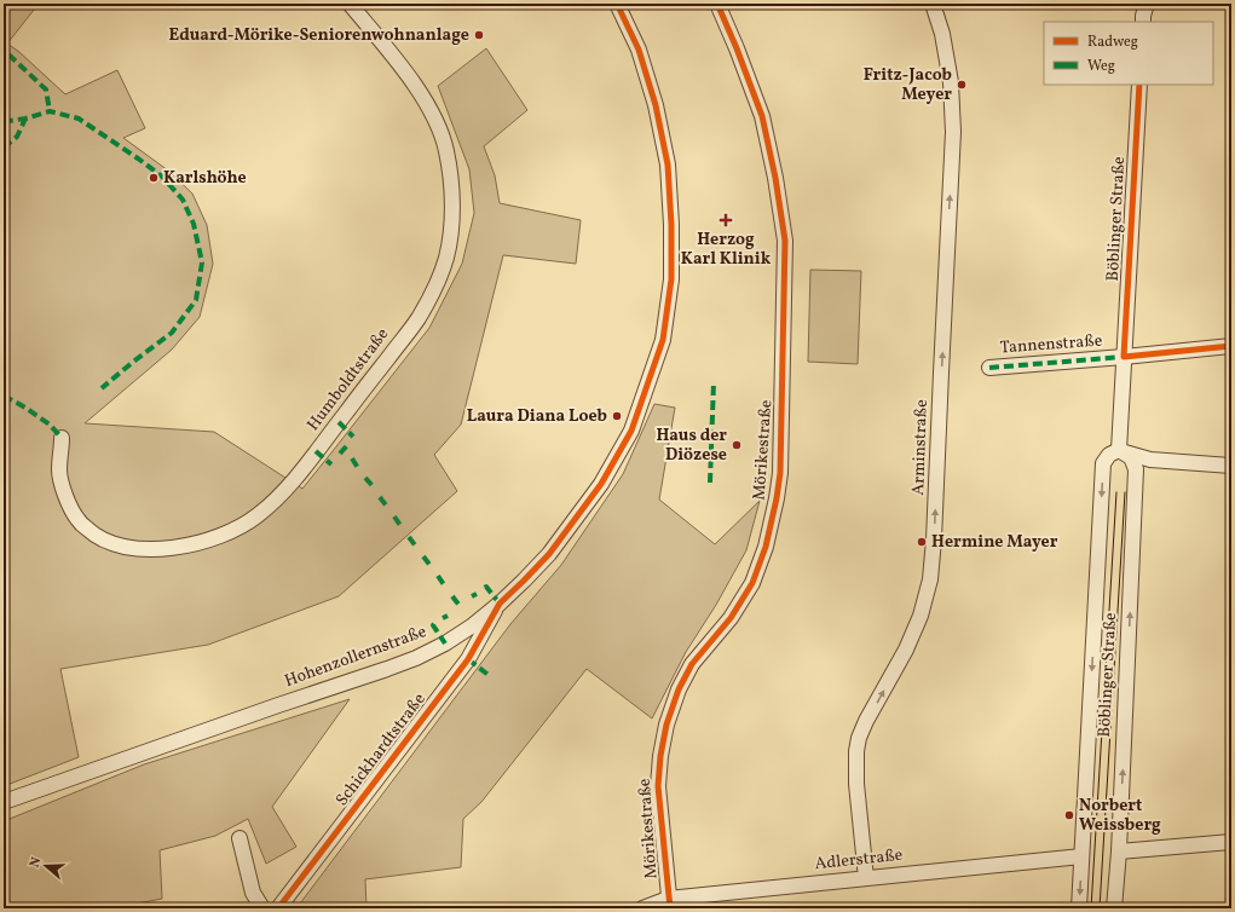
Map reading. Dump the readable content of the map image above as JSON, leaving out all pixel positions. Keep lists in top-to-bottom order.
{
  "streets": {
    "street": [
      "Böblinger Straße",
      "Tannenstraße",
      "Humboldtstraße",
      "Arminstraße",
      "Mörikestraße",
      "Hohenzollernstraße",
      "Schickhardtstraße",
      "Adlerstraße"
    ]
  },
  "crossings": [
    ["Böblinger Straße", "Tannenstraße"],
    ["Böblinger Straße", "Adlerstraße"],
    ["Arminstraße", "Adlerstraße"],
    ["Mörikestraße", "Adlerstraße"],
    ["Hohenzollernstraße", "Schickhardtstraße"]
  ],
  "one_way": ["Arminstraße"],
  "places": {
    "other": [
      "Eduard-Mörike-Seniorenwohnanlage",
      "Fritz-Jacob Meyer",
      "Karlshöhe",
      "Laura Diana Loeb",
      "Haus der Diözese",
      "Hermine Mayer",
      "Norbert Weissberg"
    ],
    "health": ["Herzog Karl Klinik"]
  },
  "legend": ["Radweg", "Weg"],
  "north": "left"
}
